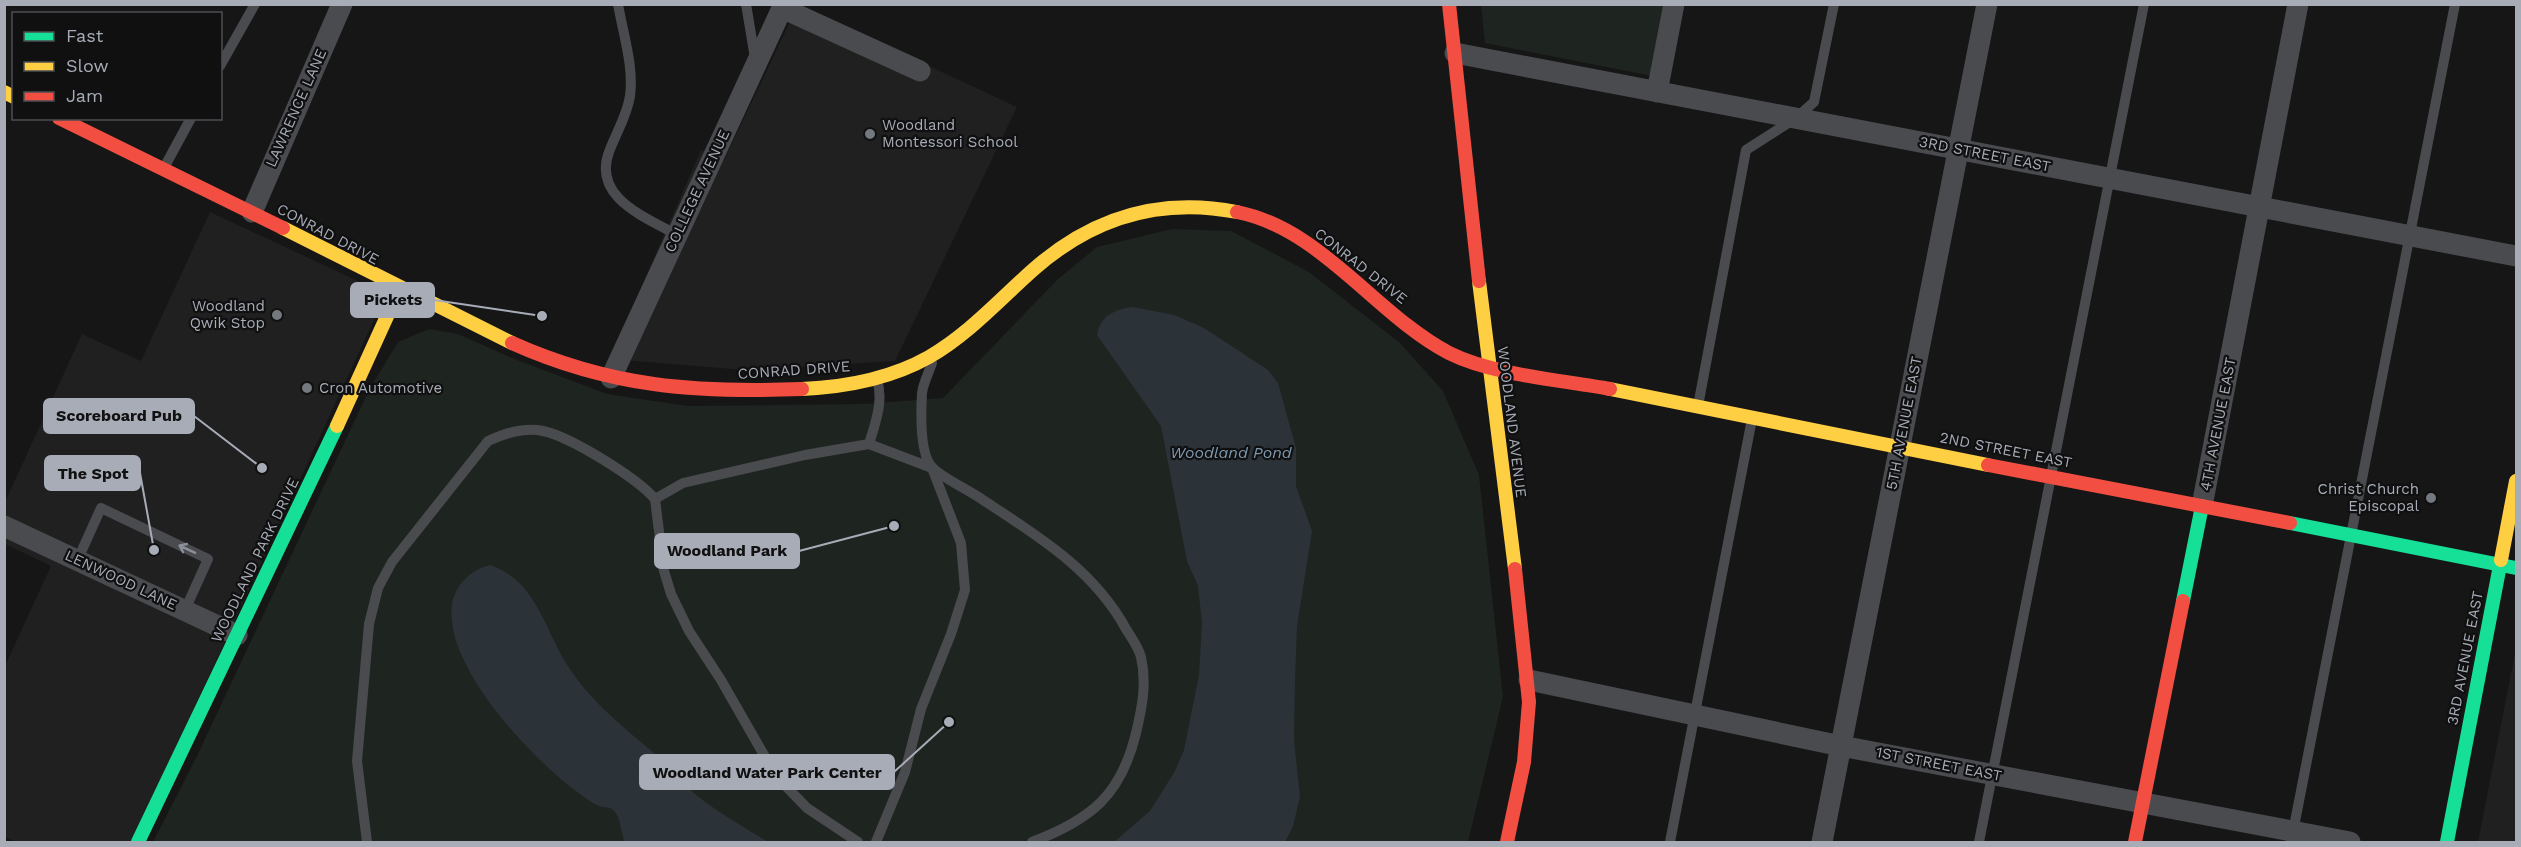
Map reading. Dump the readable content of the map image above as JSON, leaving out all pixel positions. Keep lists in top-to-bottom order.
{
  "streets": {
    "street": [
      "LAWRENCE LANE",
      "3RD STREET EAST",
      "COLLEGE AVENUE",
      "CONRAD DRIVE",
      "WOODLAND AVENUE",
      "5TH AVENUE EAST",
      "4TH AVENUE EAST",
      "2ND STREET EAST",
      "WOODLAND PARK DRIVE",
      "LENWOOD LANE",
      "3RD AVENUE EAST",
      "1ST STREET EAST"
    ]
  },
  "crossings": [
    ["LAWRENCE LANE", "CONRAD DRIVE"],
    ["3RD STREET EAST", "WOODLAND AVENUE"],
    ["3RD STREET EAST", "5TH AVENUE EAST"],
    ["3RD STREET EAST", "4TH AVENUE EAST"],
    ["COLLEGE AVENUE", "CONRAD DRIVE"],
    ["CONRAD DRIVE", "WOODLAND AVENUE"],
    ["CONRAD DRIVE", "2ND STREET EAST"],
    ["CONRAD DRIVE", "WOODLAND PARK DRIVE"],
    ["WOODLAND AVENUE", "2ND STREET EAST"],
    ["WOODLAND AVENUE", "1ST STREET EAST"],
    ["5TH AVENUE EAST", "2ND STREET EAST"],
    ["5TH AVENUE EAST", "1ST STREET EAST"],
    ["4TH AVENUE EAST", "2ND STREET EAST"],
    ["4TH AVENUE EAST", "1ST STREET EAST"],
    ["2ND STREET EAST", "3RD AVENUE EAST"],
    ["WOODLAND PARK DRIVE", "LENWOOD LANE"]
  ],
  "water": ["Woodland Pond"],
  "places": [
    "Woodland Montessori School",
    "Woodland Qwik Stop",
    "Pickets",
    "Cron Automotive",
    "Scoreboard Pub",
    "Christ Church Episcopal",
    "Woodland Park",
    "The Spot",
    "Woodland Water Park Center"
  ],
  "legend": ["Fast", "Slow", "Jam"]
}
